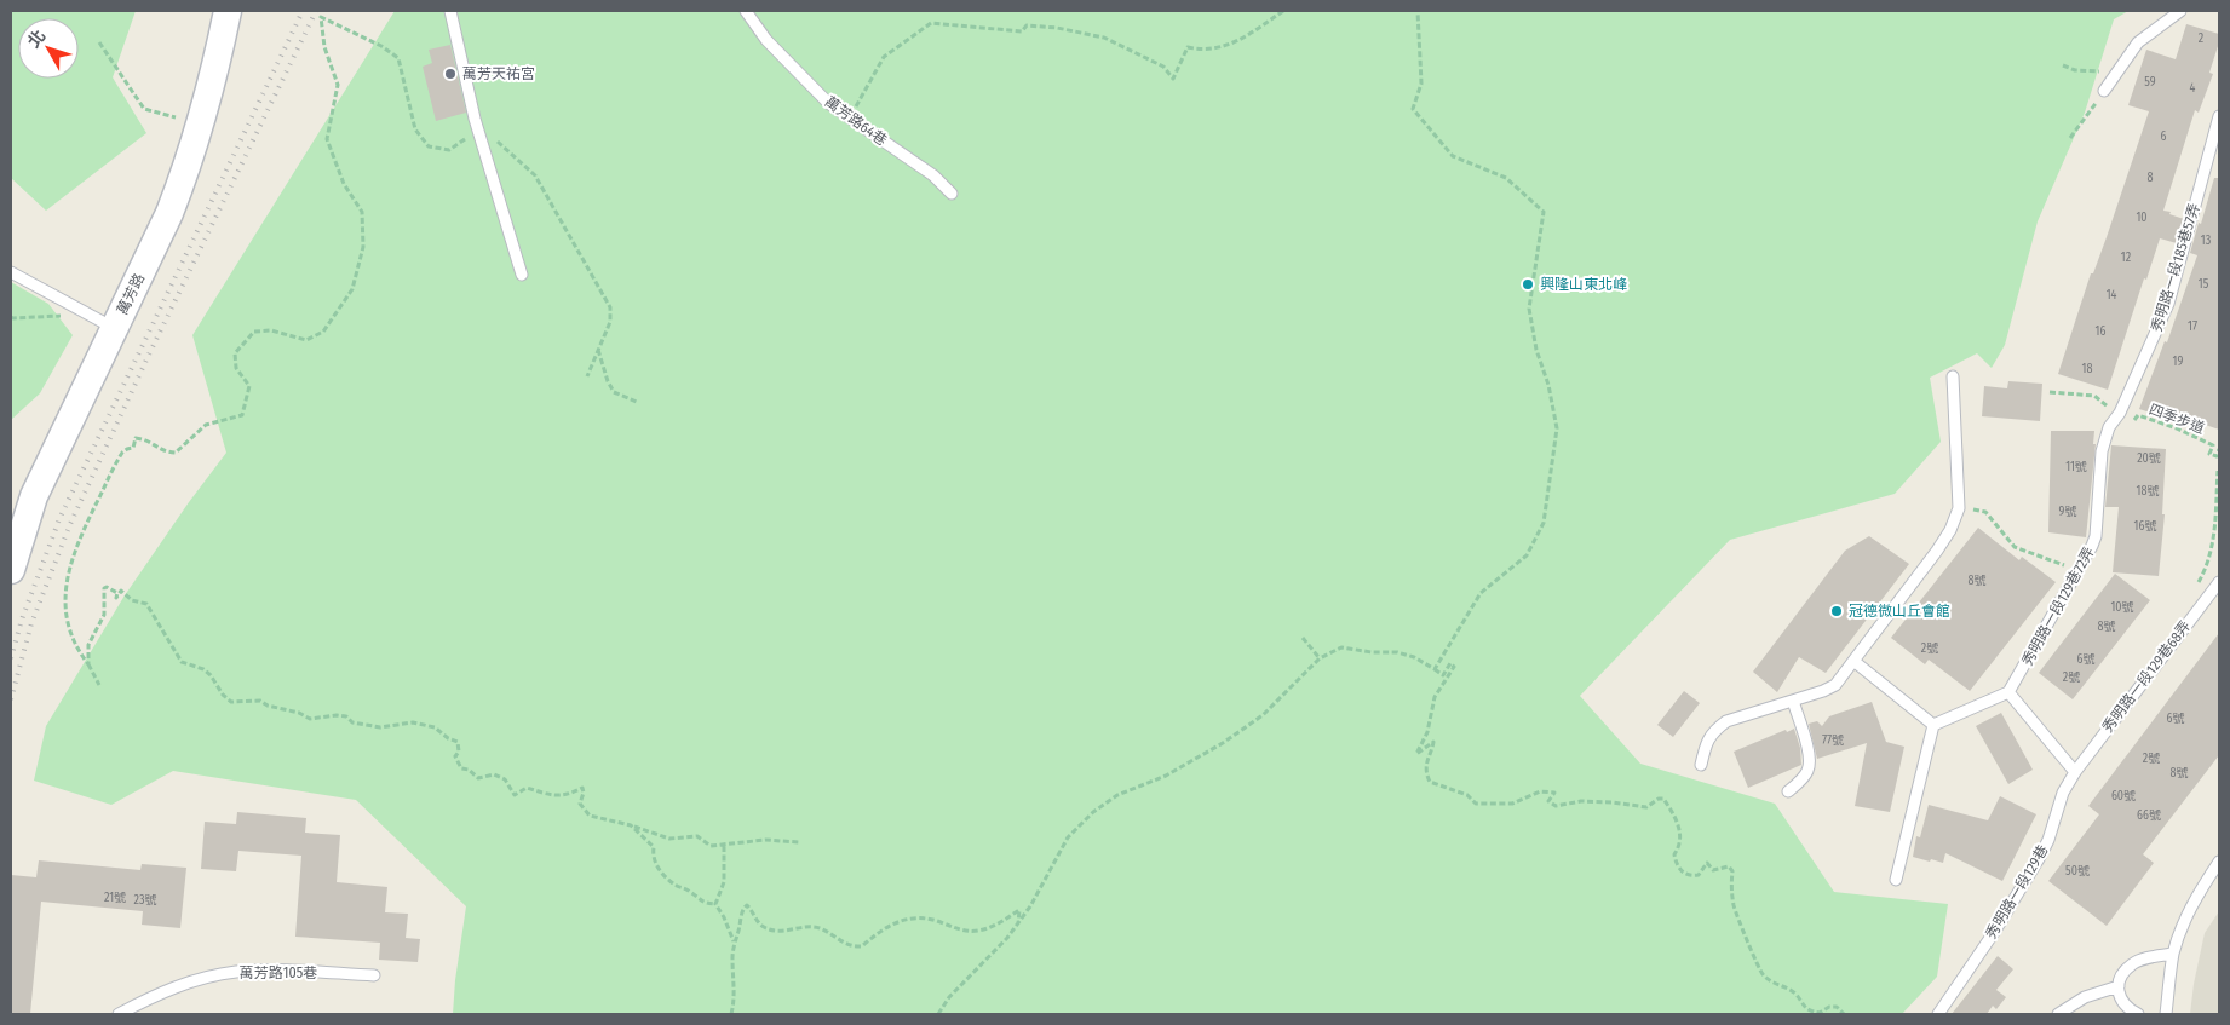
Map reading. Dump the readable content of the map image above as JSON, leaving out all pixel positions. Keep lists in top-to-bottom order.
{
  "streets": {
    "street": ["萬芳路"],
    "lane": [
      "萬芳路64巷",
      "秀明路一段185巷57弄",
      "秀明路一段129巷72弄",
      "秀明路一段129巷68弄",
      "秀明路一段129巷",
      "萬芳路105巷"
    ],
    "path": ["四季步道"]
  },
  "crossings": [
    ["秀明路一段185巷57弄", "四季步道"],
    ["秀明路一段185巷57弄", "秀明路一段129巷72弄"],
    ["四季步道", "秀明路一段129巷72弄"],
    ["秀明路一段129巷68弄", "秀明路一段129巷"]
  ],
  "places": ["萬芳天祐宮", "興隆山東北峰", "冠德微山丘會館"],
  "house_numbers": [
    "2",
    "59",
    "4",
    "6",
    "8",
    "10",
    "13",
    "12",
    "15",
    "14",
    "17",
    "16",
    "19",
    "18",
    "20號",
    "11號",
    "18號",
    "9號",
    "16號",
    "8號",
    "10號",
    "8號",
    "2號",
    "6號",
    "2號",
    "6號",
    "77號",
    "2號",
    "8號",
    "60號",
    "66號",
    "50號",
    "21號",
    "23號"
  ],
  "north": "top left"
}
